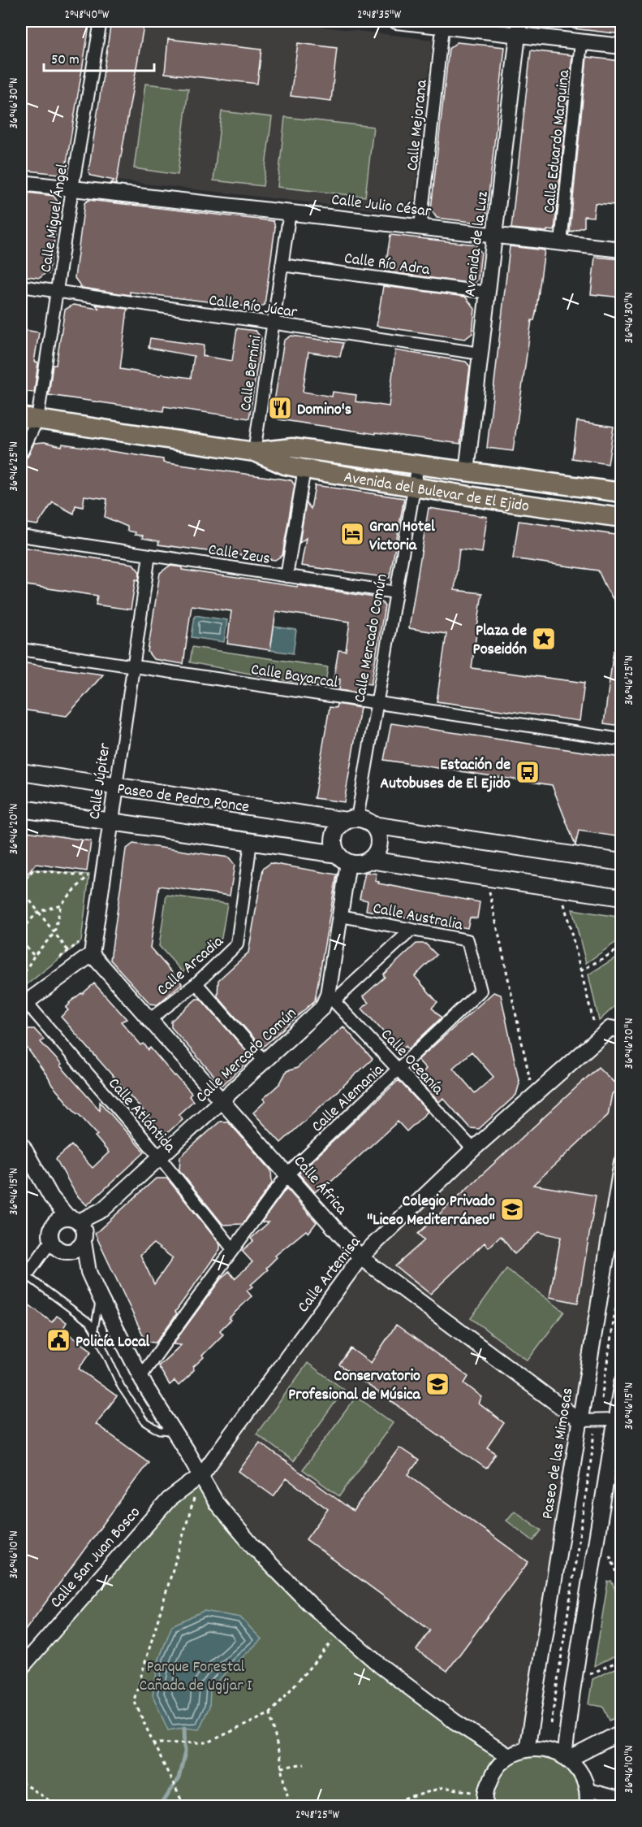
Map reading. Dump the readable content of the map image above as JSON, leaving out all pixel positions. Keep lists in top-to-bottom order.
{
  "streets": {
    "main road": ["Avenida del Bulevar de El Ejido", "Paseo de Pedro Ponce"],
    "street": [
      "Calle Mejorana",
      "Calle Eduardo Marquina",
      "Calle Julio César",
      "Calle Miguel Ángel",
      "Avenida de la Luz",
      "Calle Río Adra",
      "Calle Río Júcar",
      "Calle Bernini",
      "Calle Zeus",
      "Calle Mercado Común",
      "Calle Bayarcal",
      "Calle Júpiter",
      "Calle Australia",
      "Calle Arcadia",
      "Calle Oceanía",
      "Calle Alemania",
      "Calle Atlántida",
      "Calle África",
      "Calle Artemisa",
      "Paseo de las Mimosas",
      "Calle San Juan Bosco"
    ]
  },
  "crossings": [
    ["Calle Mejorana", "Calle Julio César"],
    ["Calle Eduardo Marquina", "Calle Julio César"],
    ["Calle Julio César", "Calle Miguel Ángel"],
    ["Calle Julio César", "Avenida de la Luz"],
    ["Calle Julio César", "Calle Bernini"],
    ["Calle Miguel Ángel", "Calle Río Júcar"],
    ["Calle Miguel Ángel", "Avenida del Bulevar de El Ejido"],
    ["Avenida de la Luz", "Calle Río Adra"],
    ["Avenida de la Luz", "Calle Río Júcar"],
    ["Avenida de la Luz", "Avenida del Bulevar de El Ejido"],
    ["Calle Río Adra", "Calle Bernini"],
    ["Calle Río Júcar", "Calle Bernini"],
    ["Calle Bernini", "Avenida del Bulevar de El Ejido"],
    ["Avenida del Bulevar de El Ejido", "Calle Mercado Común"],
    ["Calle Zeus", "Calle Mercado Común"],
    ["Calle Zeus", "Calle Júpiter"],
    ["Calle Mercado Común", "Calle Bayarcal"],
    ["Calle Mercado Común", "Paseo de Pedro Ponce"],
    ["Calle Mercado Común", "Calle Australia"],
    ["Calle Mercado Común", "Calle Oceanía"],
    ["Calle Mercado Común", "Calle Atlántida"],
    ["Calle Mercado Común", "Calle África"],
    ["Calle Bayarcal", "Calle Júpiter"],
    ["Calle Júpiter", "Paseo de Pedro Ponce"],
    ["Calle Júpiter", "Calle África"],
    ["Calle Australia", "Calle Alemania"],
    ["Calle Arcadia", "Calle África"],
    ["Calle Oceanía", "Calle Alemania"],
    ["Calle Oceanía", "Calle Artemisa"],
    ["Calle Alemania", "Calle Atlántida"],
    ["Calle Alemania", "Calle África"],
    ["Calle África", "Calle Artemisa"],
    ["Calle África", "Paseo de las Mimosas"],
    ["Calle Artemisa", "Calle San Juan Bosco"]
  ],
  "parks": ["Parque Forestal Cañada de Ugíjar I"],
  "places": {
    "restaurant": ["Domino's"],
    "hotel": ["Gran Hotel Victoria"],
    "place": ["Plaza de Poseidón"],
    "bus stop": ["Estación de Autobuses de El Ejido"],
    "school or university": ["Colegio Privado \"Liceo Mediterráneo\"", "Conservatorio Profesional de Música"],
    "public building": ["Policía Local"]
  },
  "scale_bar": "50 m",
  "coordinates": [
    "2°48'40\"W",
    "2°48'35\"W",
    "36°46'30\"N",
    "36°46'25\"N",
    "36°46'20\"N",
    "36°46'15\"N",
    "36°46'10\"N",
    "2°48'25\"W"
  ]
}
